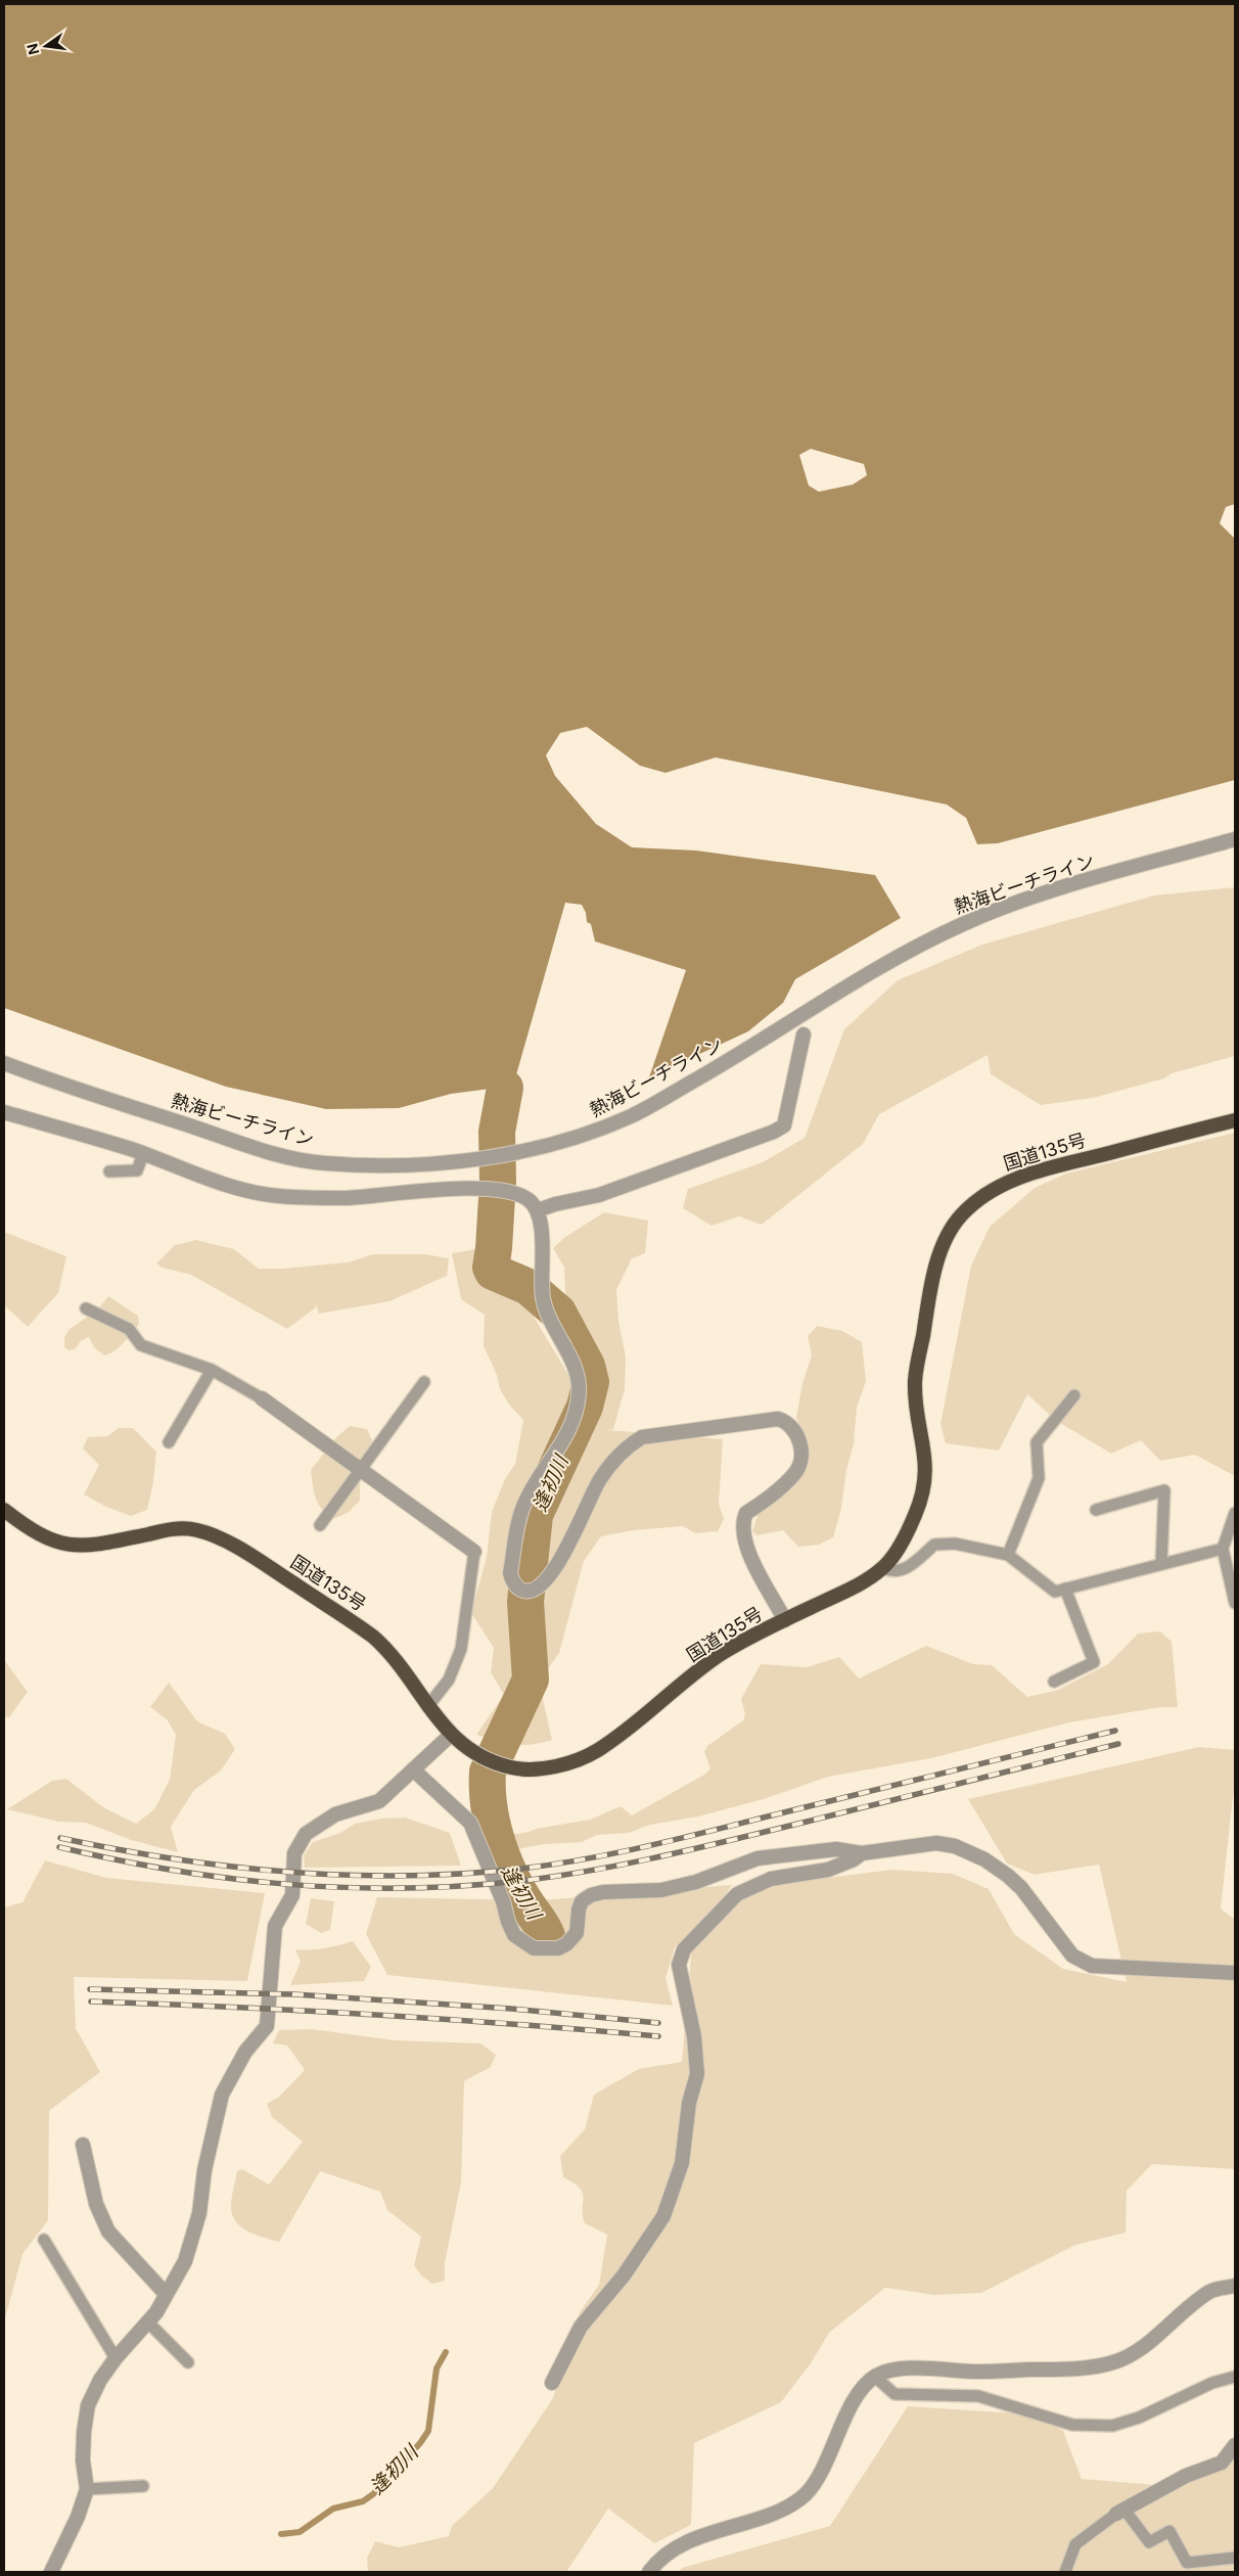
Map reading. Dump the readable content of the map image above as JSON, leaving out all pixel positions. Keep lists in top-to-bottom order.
{
  "streets": {
    "highway": ["国道135号"],
    "street": ["熱海ビーチライン"]
  },
  "water": ["逢初川"],
  "north": "left"
}
